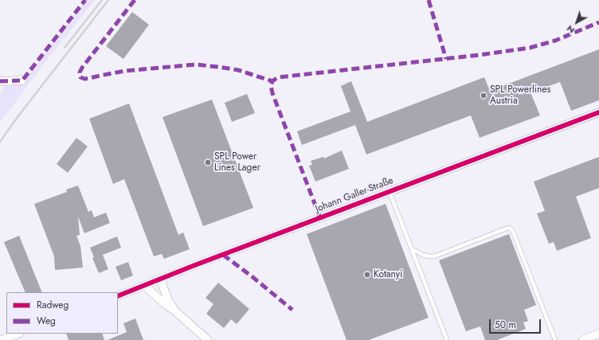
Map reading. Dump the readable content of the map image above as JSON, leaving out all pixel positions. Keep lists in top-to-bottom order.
{
  "streets": {
    "street": ["Johann Galler-Straße"]
  },
  "places": ["SPL Powerlines Austria", "SPL Power Lines Lager", "Kotanyi"],
  "legend": ["Radweg", "Weg"],
  "scale_bar": "50 m",
  "north": "bottom left"
}
